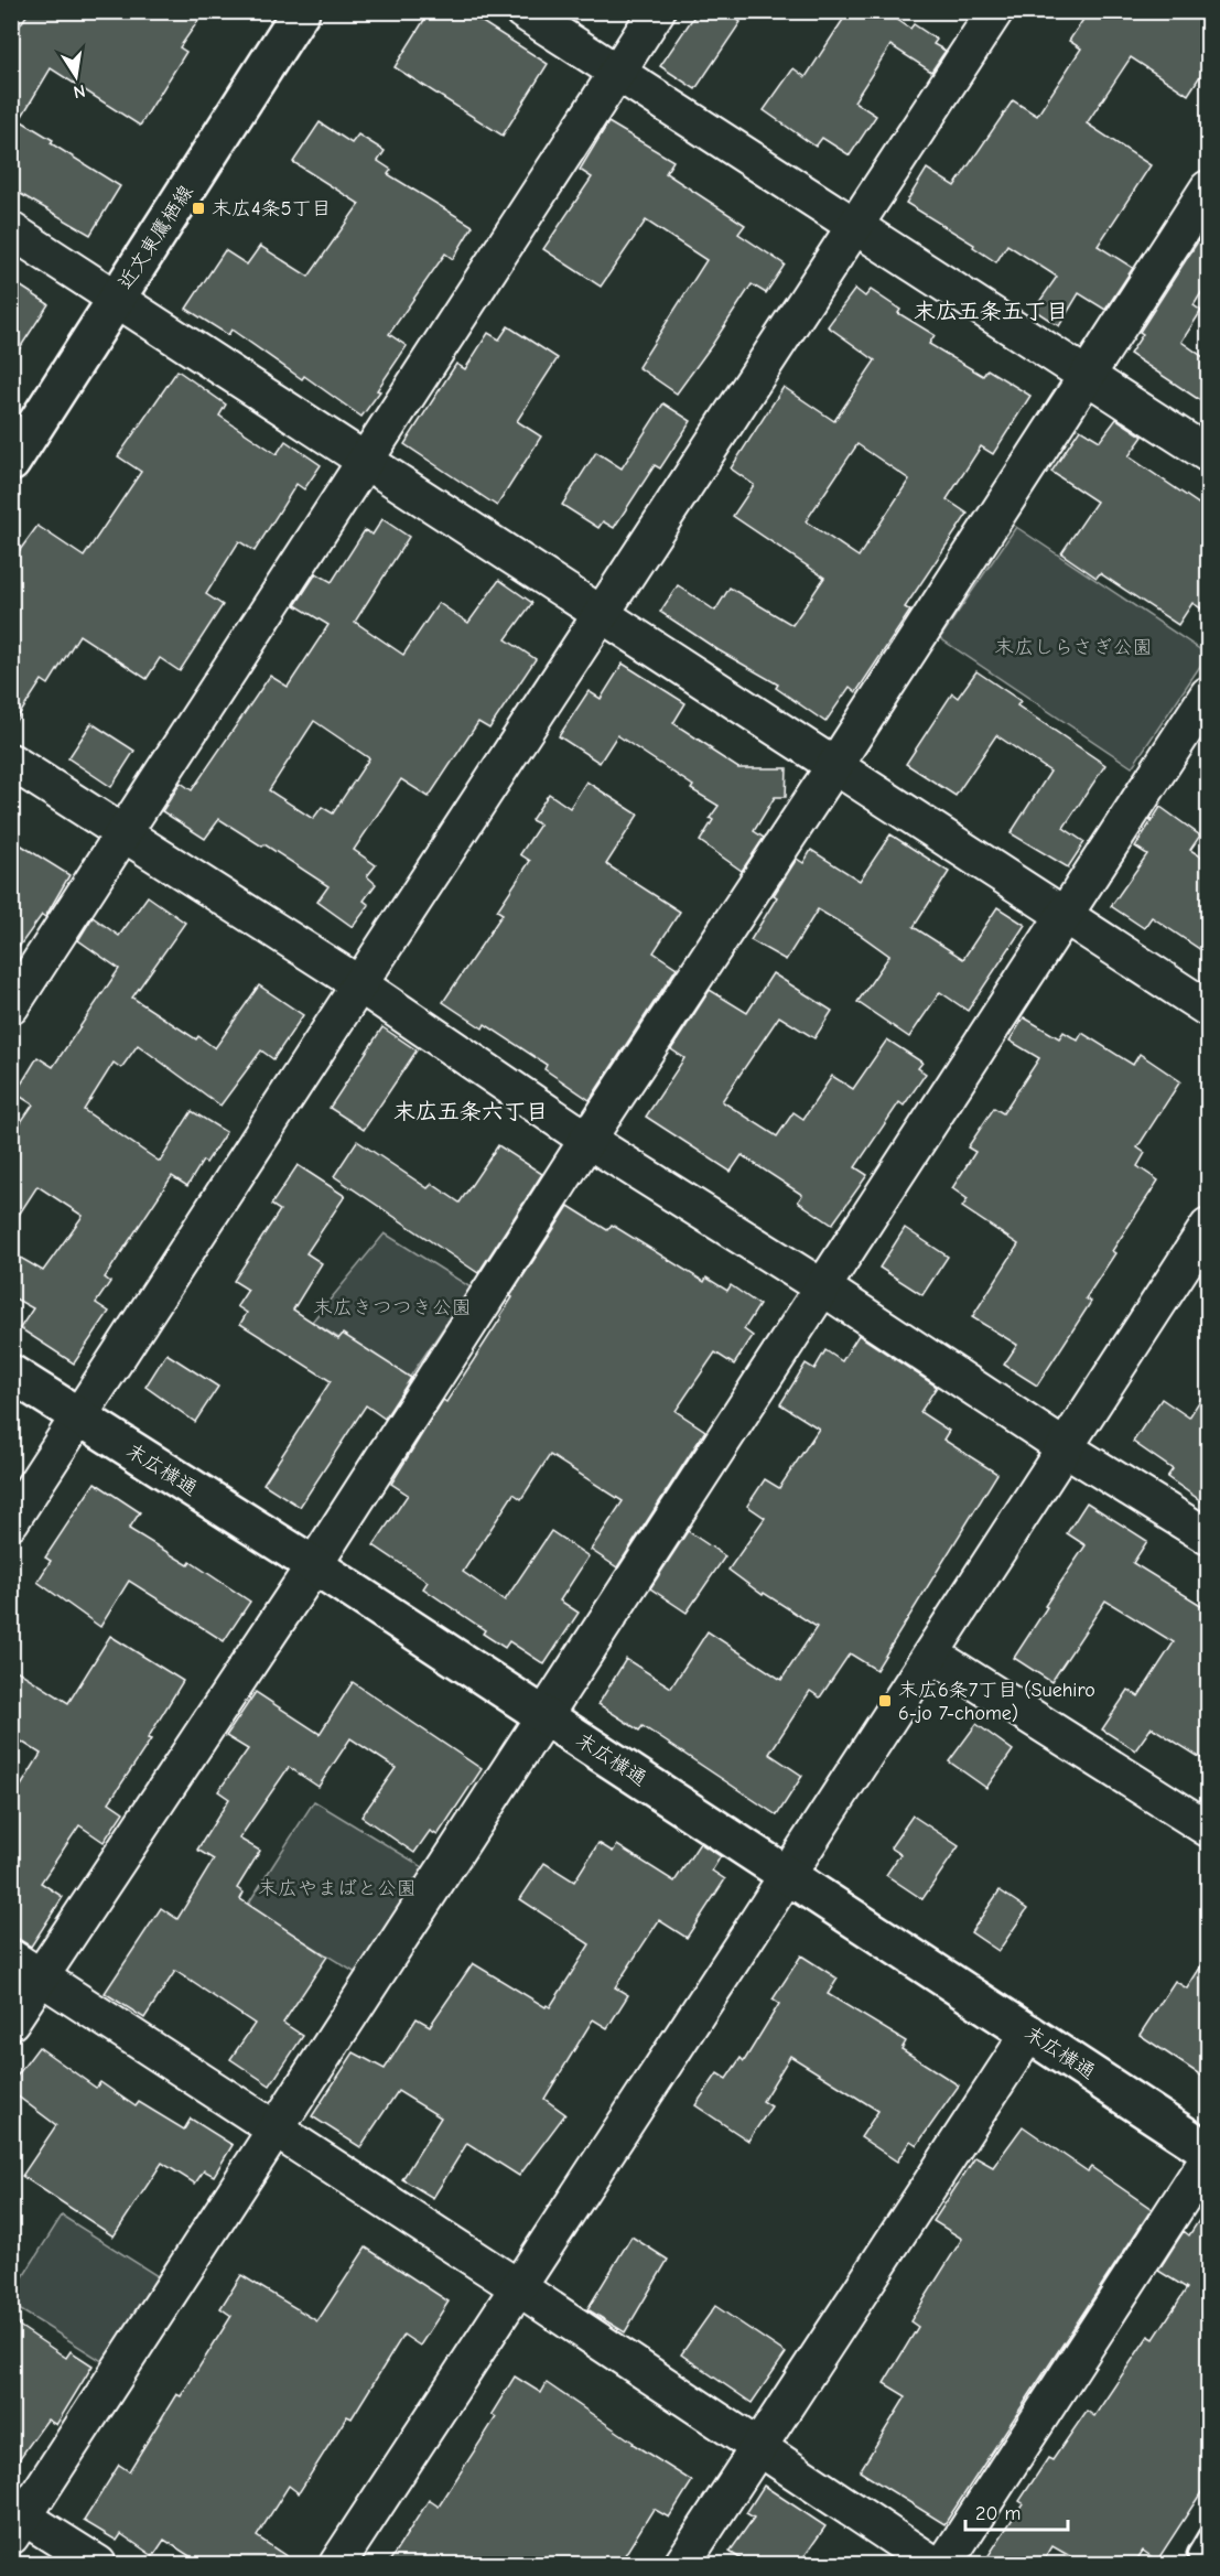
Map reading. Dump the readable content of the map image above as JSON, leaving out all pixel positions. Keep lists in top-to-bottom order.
{
  "streets": {
    "street": ["近文東鷹栖線", "末広横通"]
  },
  "districts": ["末広五条五丁目", "末広五条六丁目"],
  "parks": ["末広しらさぎ公園", "末広きつつき公園", "末広やまばと公園"],
  "places": {
    "transit": ["末広4条5丁目", "末広6条7丁目 (Suehiro 6-jo 7-chome)"]
  },
  "scale_bar": "20 m",
  "north": "bottom"
}
